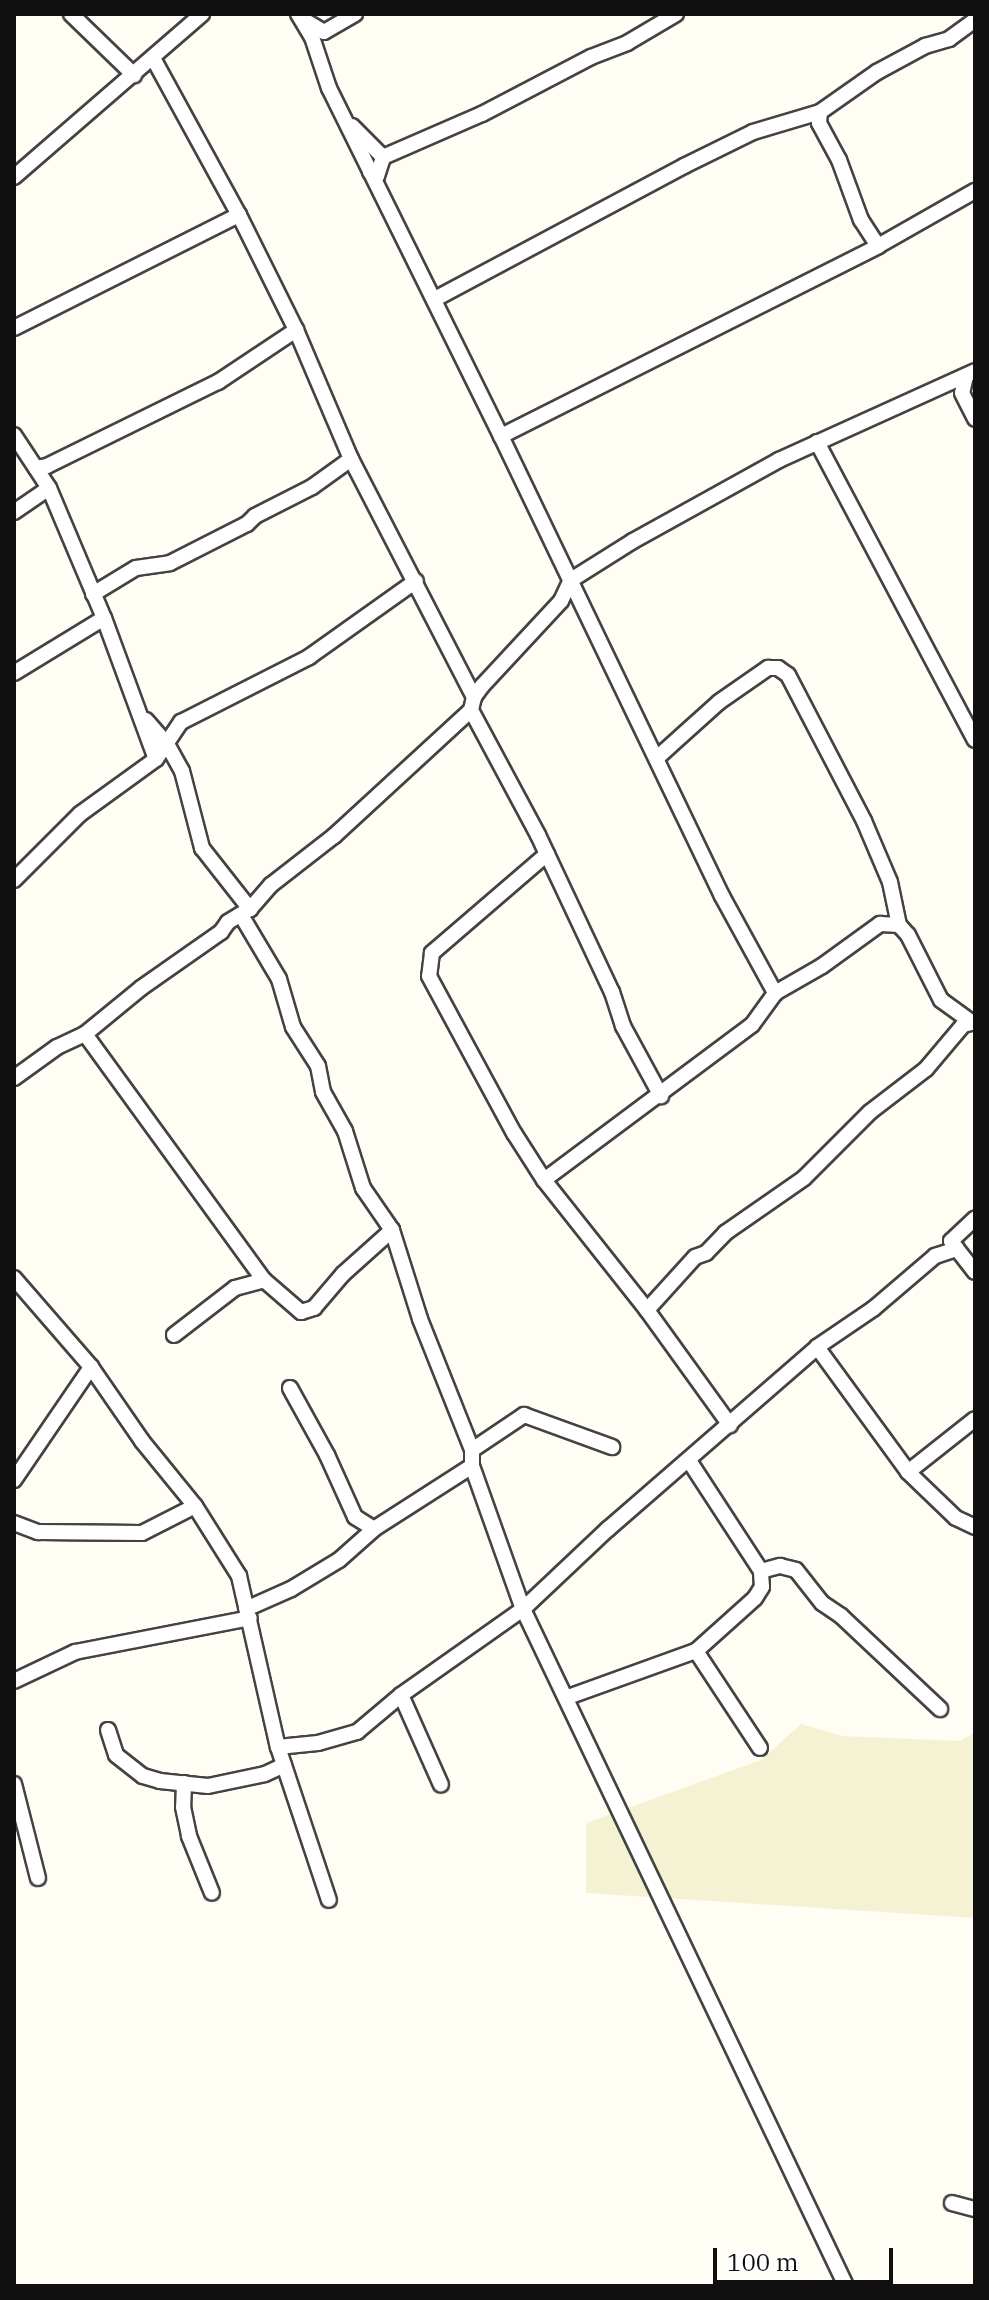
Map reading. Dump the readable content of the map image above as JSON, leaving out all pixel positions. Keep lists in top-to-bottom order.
{
  "scale_bar": "100 m"
}
